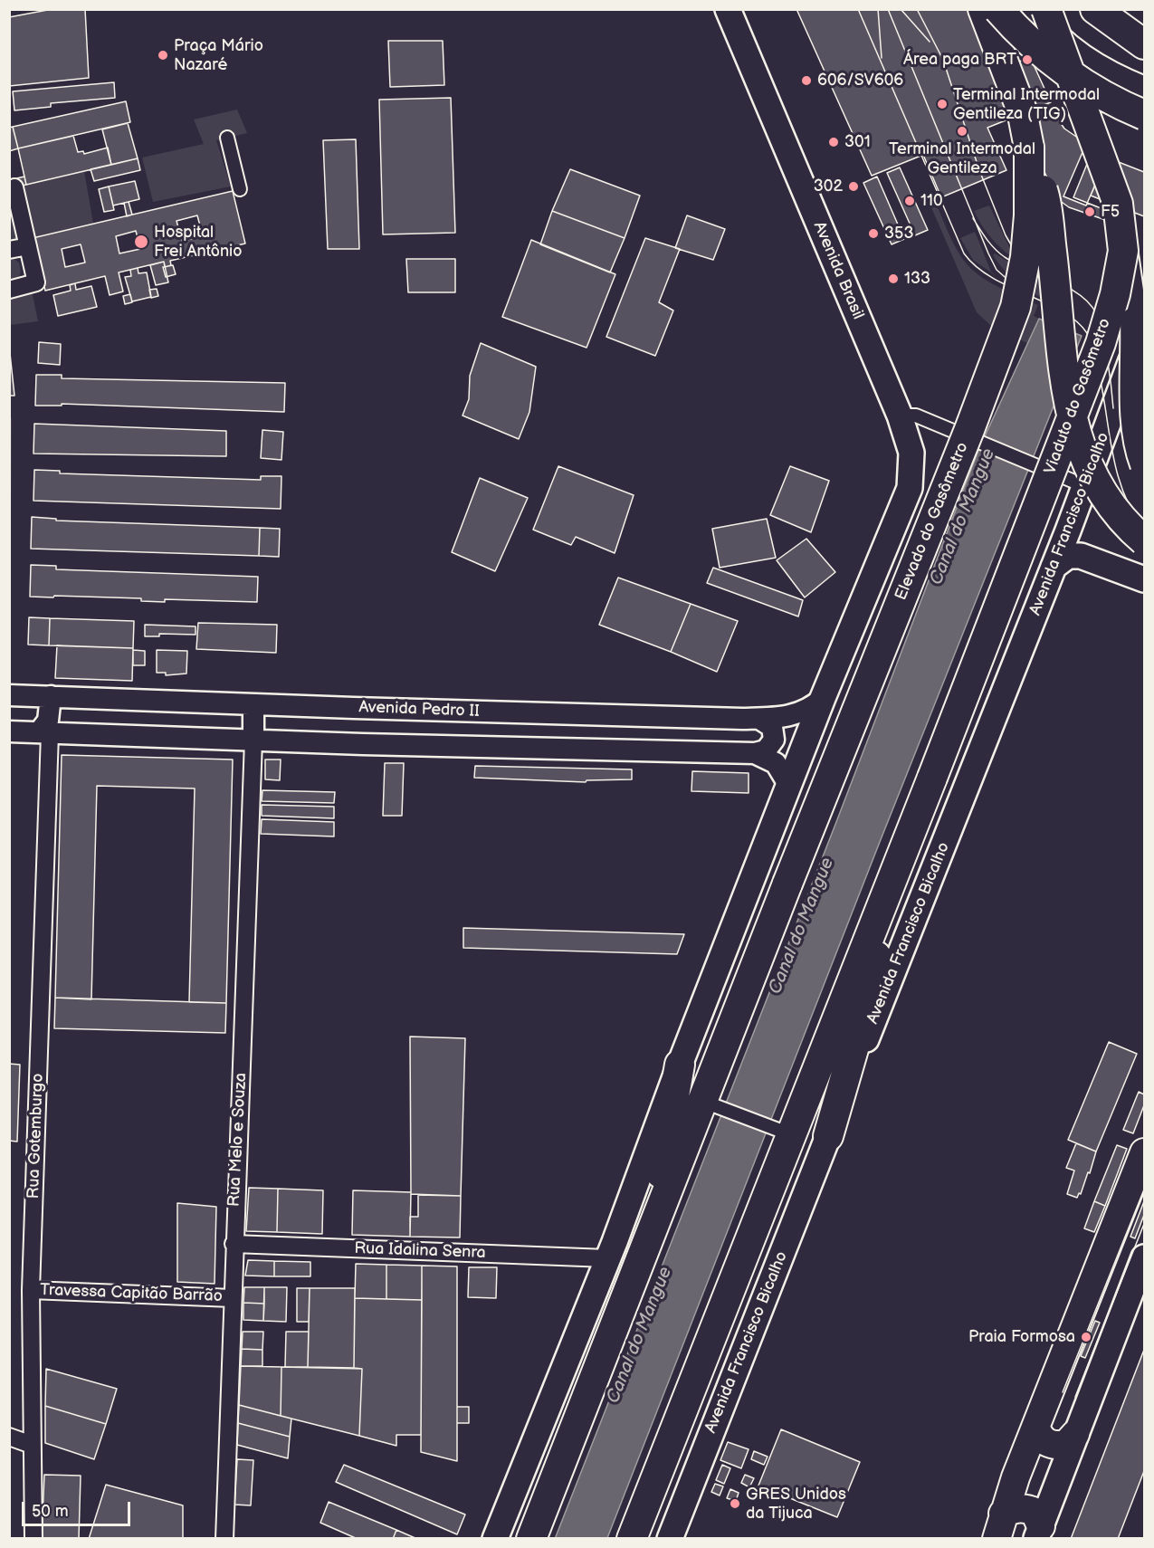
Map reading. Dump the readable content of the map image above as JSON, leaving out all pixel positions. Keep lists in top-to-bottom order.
{
  "streets": {
    "highway": ["Viaduto do Gasômetro", "Elevado do Gasômetro", "Avenida Francisco Bicalho"],
    "main road": ["Avenida Brasil"],
    "street": [
      "Avenida Pedro II",
      "Rua Gotemburgo",
      "Rua Melo e Souza",
      "Rua Idalina Senra",
      "Travessa Capitão Barrão"
    ]
  },
  "crossings": [
    ["Avenida Brasil", "Avenida Pedro II"],
    ["Viaduto do Gasômetro", "Avenida Francisco Bicalho"],
    ["Rua Gotemburgo", "Travessa Capitão Barrão"],
    ["Rua Melo e Souza", "Rua Idalina Senra"],
    ["Rua Melo e Souza", "Travessa Capitão Barrão"]
  ],
  "water": ["Canal do Mangue"],
  "places": [
    "Praça Mário Nazaré",
    "Área paga BRT",
    "606/SV606",
    "Terminal Intermodal Gentileza (TIG)",
    "Terminal Intermodal Gentileza",
    "301",
    "302",
    "110",
    "F5",
    "353",
    "Hospital Frei Antônio",
    "133",
    "Praia Formosa",
    "GRES Unidos da Tijuca"
  ],
  "scale_bar": "50 m"
}
